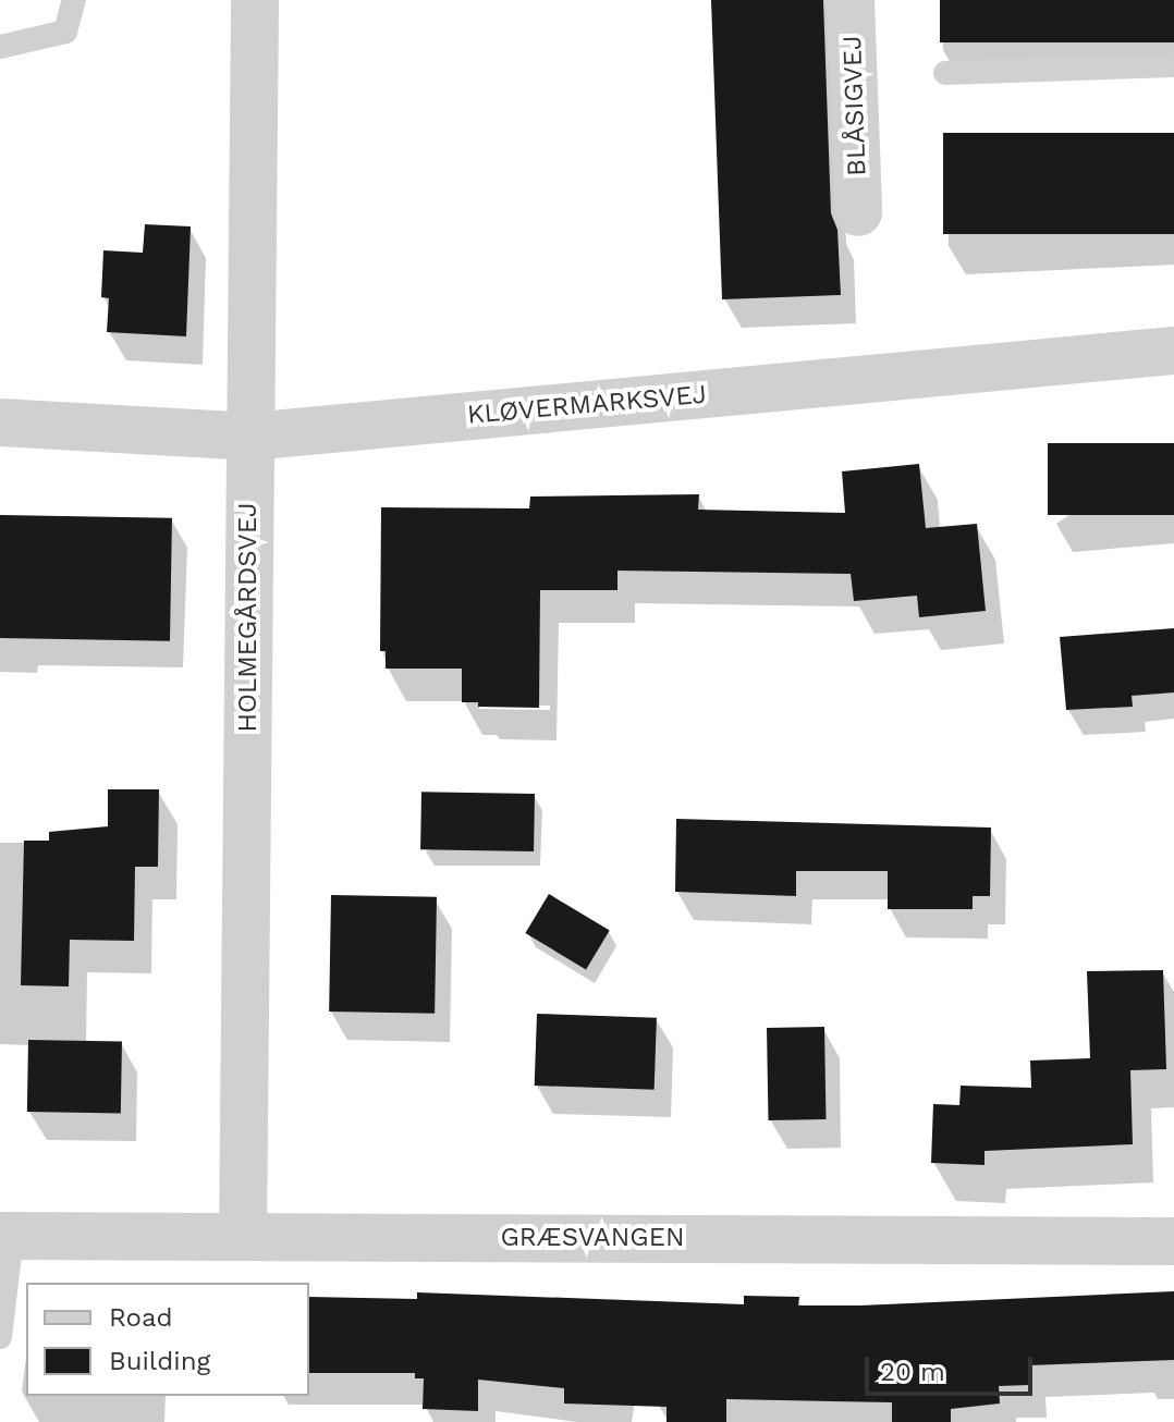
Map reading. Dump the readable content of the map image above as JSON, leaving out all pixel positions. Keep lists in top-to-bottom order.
{
  "streets": {
    "street": [
      "BLÅSIGVEJ",
      "KLØVERMARKSVEJ",
      "HOLMEGÅRDSVEJ",
      "GRÆSVANGEN"
    ]
  },
  "crossings": [
    ["KLØVERMARKSVEJ", "HOLMEGÅRDSVEJ"],
    ["HOLMEGÅRDSVEJ", "GRÆSVANGEN"]
  ],
  "legend": ["Road", "Building"],
  "scale_bar": "20 m"
}
